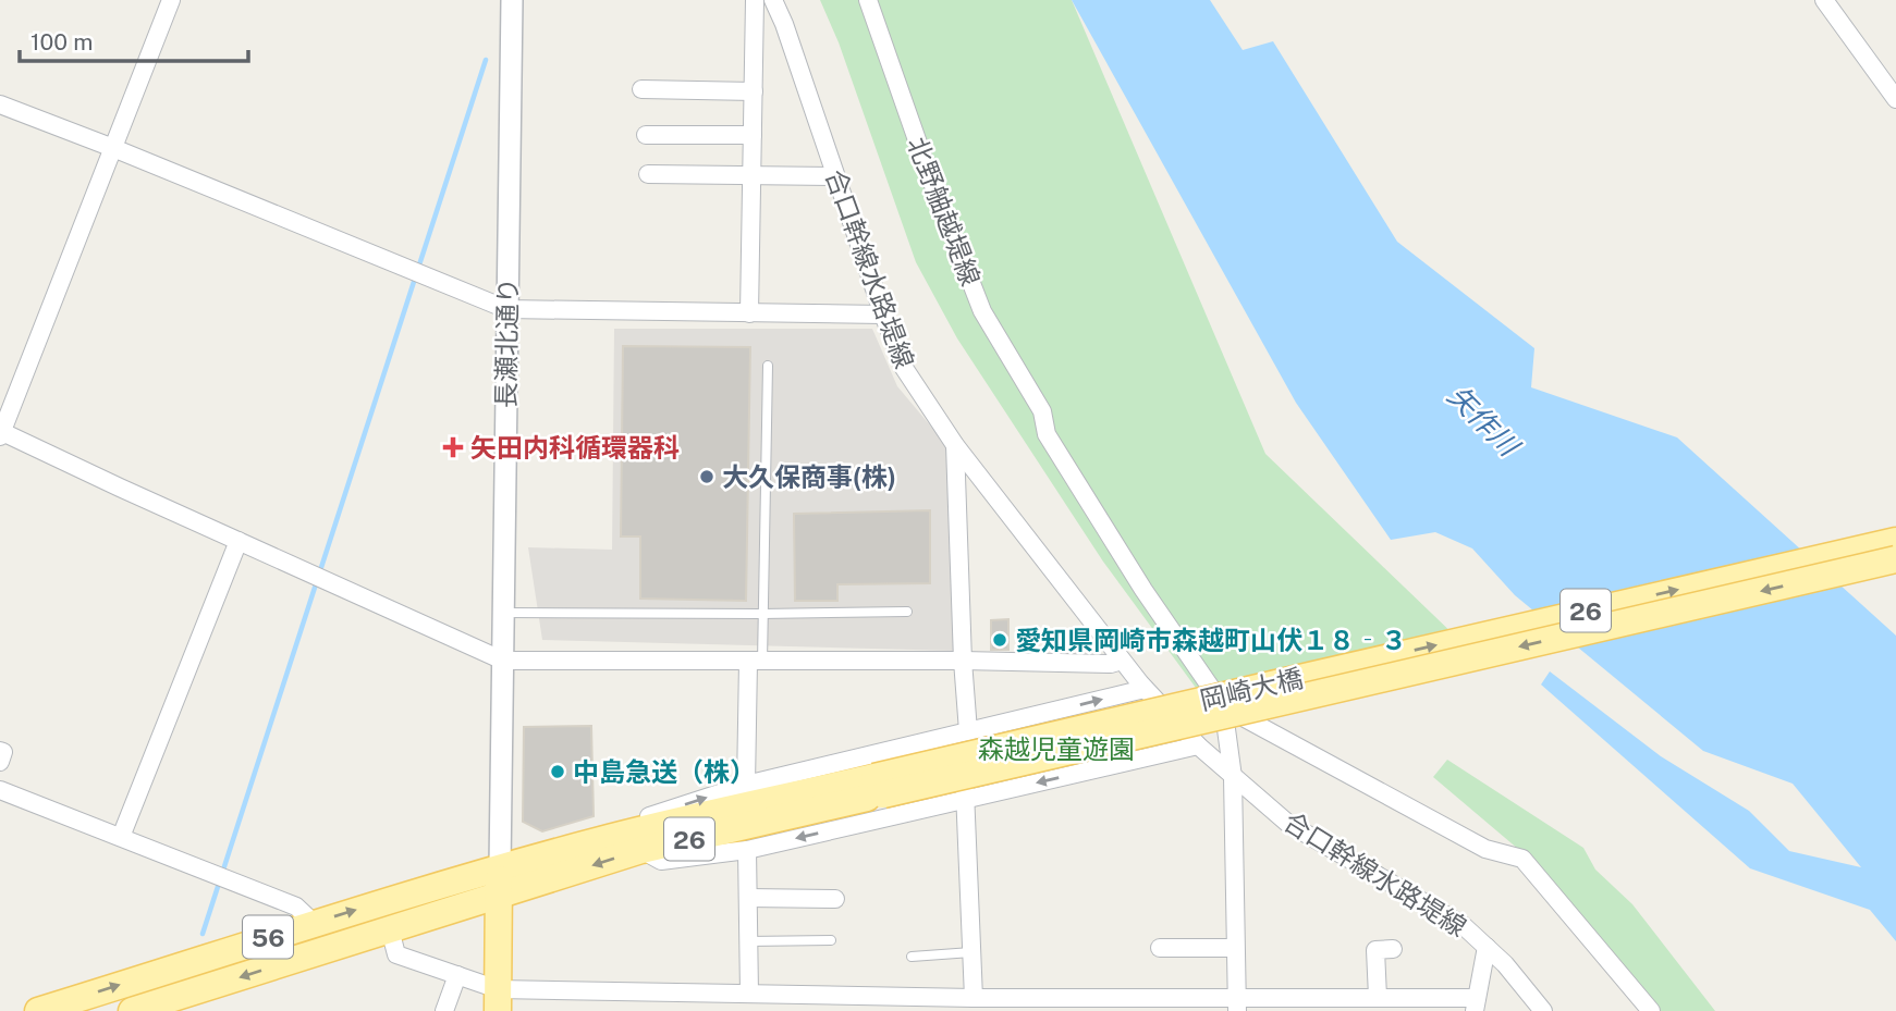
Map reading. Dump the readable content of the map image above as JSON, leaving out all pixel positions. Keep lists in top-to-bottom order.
{
  "streets": {
    "main road": ["26", "岡崎大橋", "56"],
    "street": ["北野舳越堤線", "合口幹線水路堤線", "長瀬北通り"]
  },
  "crossings": [
    ["長瀬北通り", "26"],
    ["長瀬北通り", "56"],
    ["26", "岡崎大橋"],
    ["26", "56"]
  ],
  "water": ["矢作川"],
  "parks": ["森越児童遊園"],
  "places": {
    "health": ["矢田内科循環器科"],
    "other": ["大久保商事(株)", "愛知県岡崎市森越町山伏１８‐３", "中島急送（株）"]
  },
  "scale_bar": "100 m"
}
